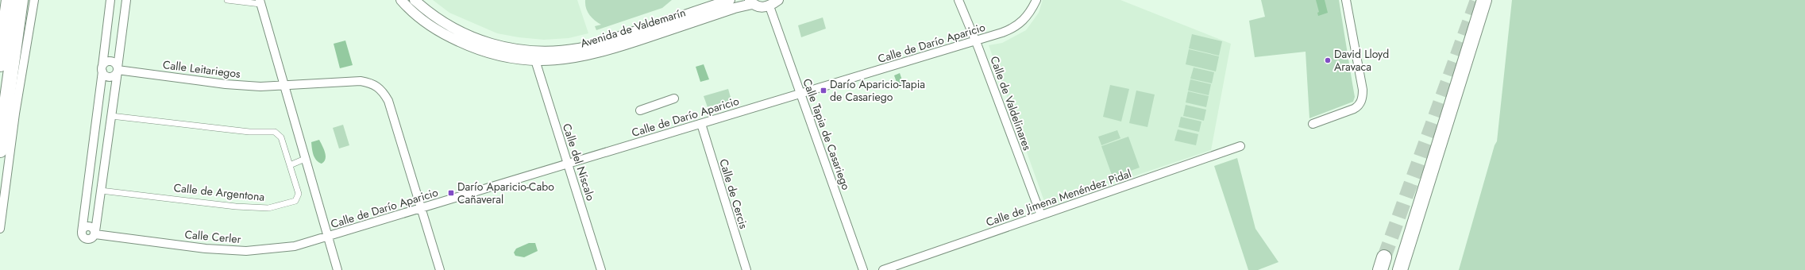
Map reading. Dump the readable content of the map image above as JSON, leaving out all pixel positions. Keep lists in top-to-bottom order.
{
  "streets": {
    "street": [
      "Avenida de Valdemarín",
      "Calle de Darío Aparicio",
      "Calle Leitariegos",
      "Calle de Valdelinares",
      "Calle Tapia de Casariego",
      "Calle del Níscalo",
      "Calle de Argentona",
      "Calle de Cercis",
      "Calle de Jimena Menéndez Pidal",
      "Calle Cerler"
    ]
  },
  "crossings": [
    ["Avenida de Valdemarín", "Calle del Níscalo"],
    ["Calle de Darío Aparicio", "Calle Leitariegos"],
    ["Calle de Darío Aparicio", "Calle de Valdelinares"],
    ["Calle de Darío Aparicio", "Calle Tapia de Casariego"],
    ["Calle de Darío Aparicio", "Calle del Níscalo"],
    ["Calle de Darío Aparicio", "Calle de Cercis"],
    ["Calle de Darío Aparicio", "Calle Cerler"],
    ["Calle Leitariegos", "Calle Cerler"],
    ["Calle de Valdelinares", "Calle de Jimena Menéndez Pidal"]
  ],
  "places": {
    "other": ["David Lloyd Aravaca"],
    "transit": ["Darío Aparicio-Tapia de Casariego", "Darío Aparicio-Cabo Cañaveral"]
  }
}
